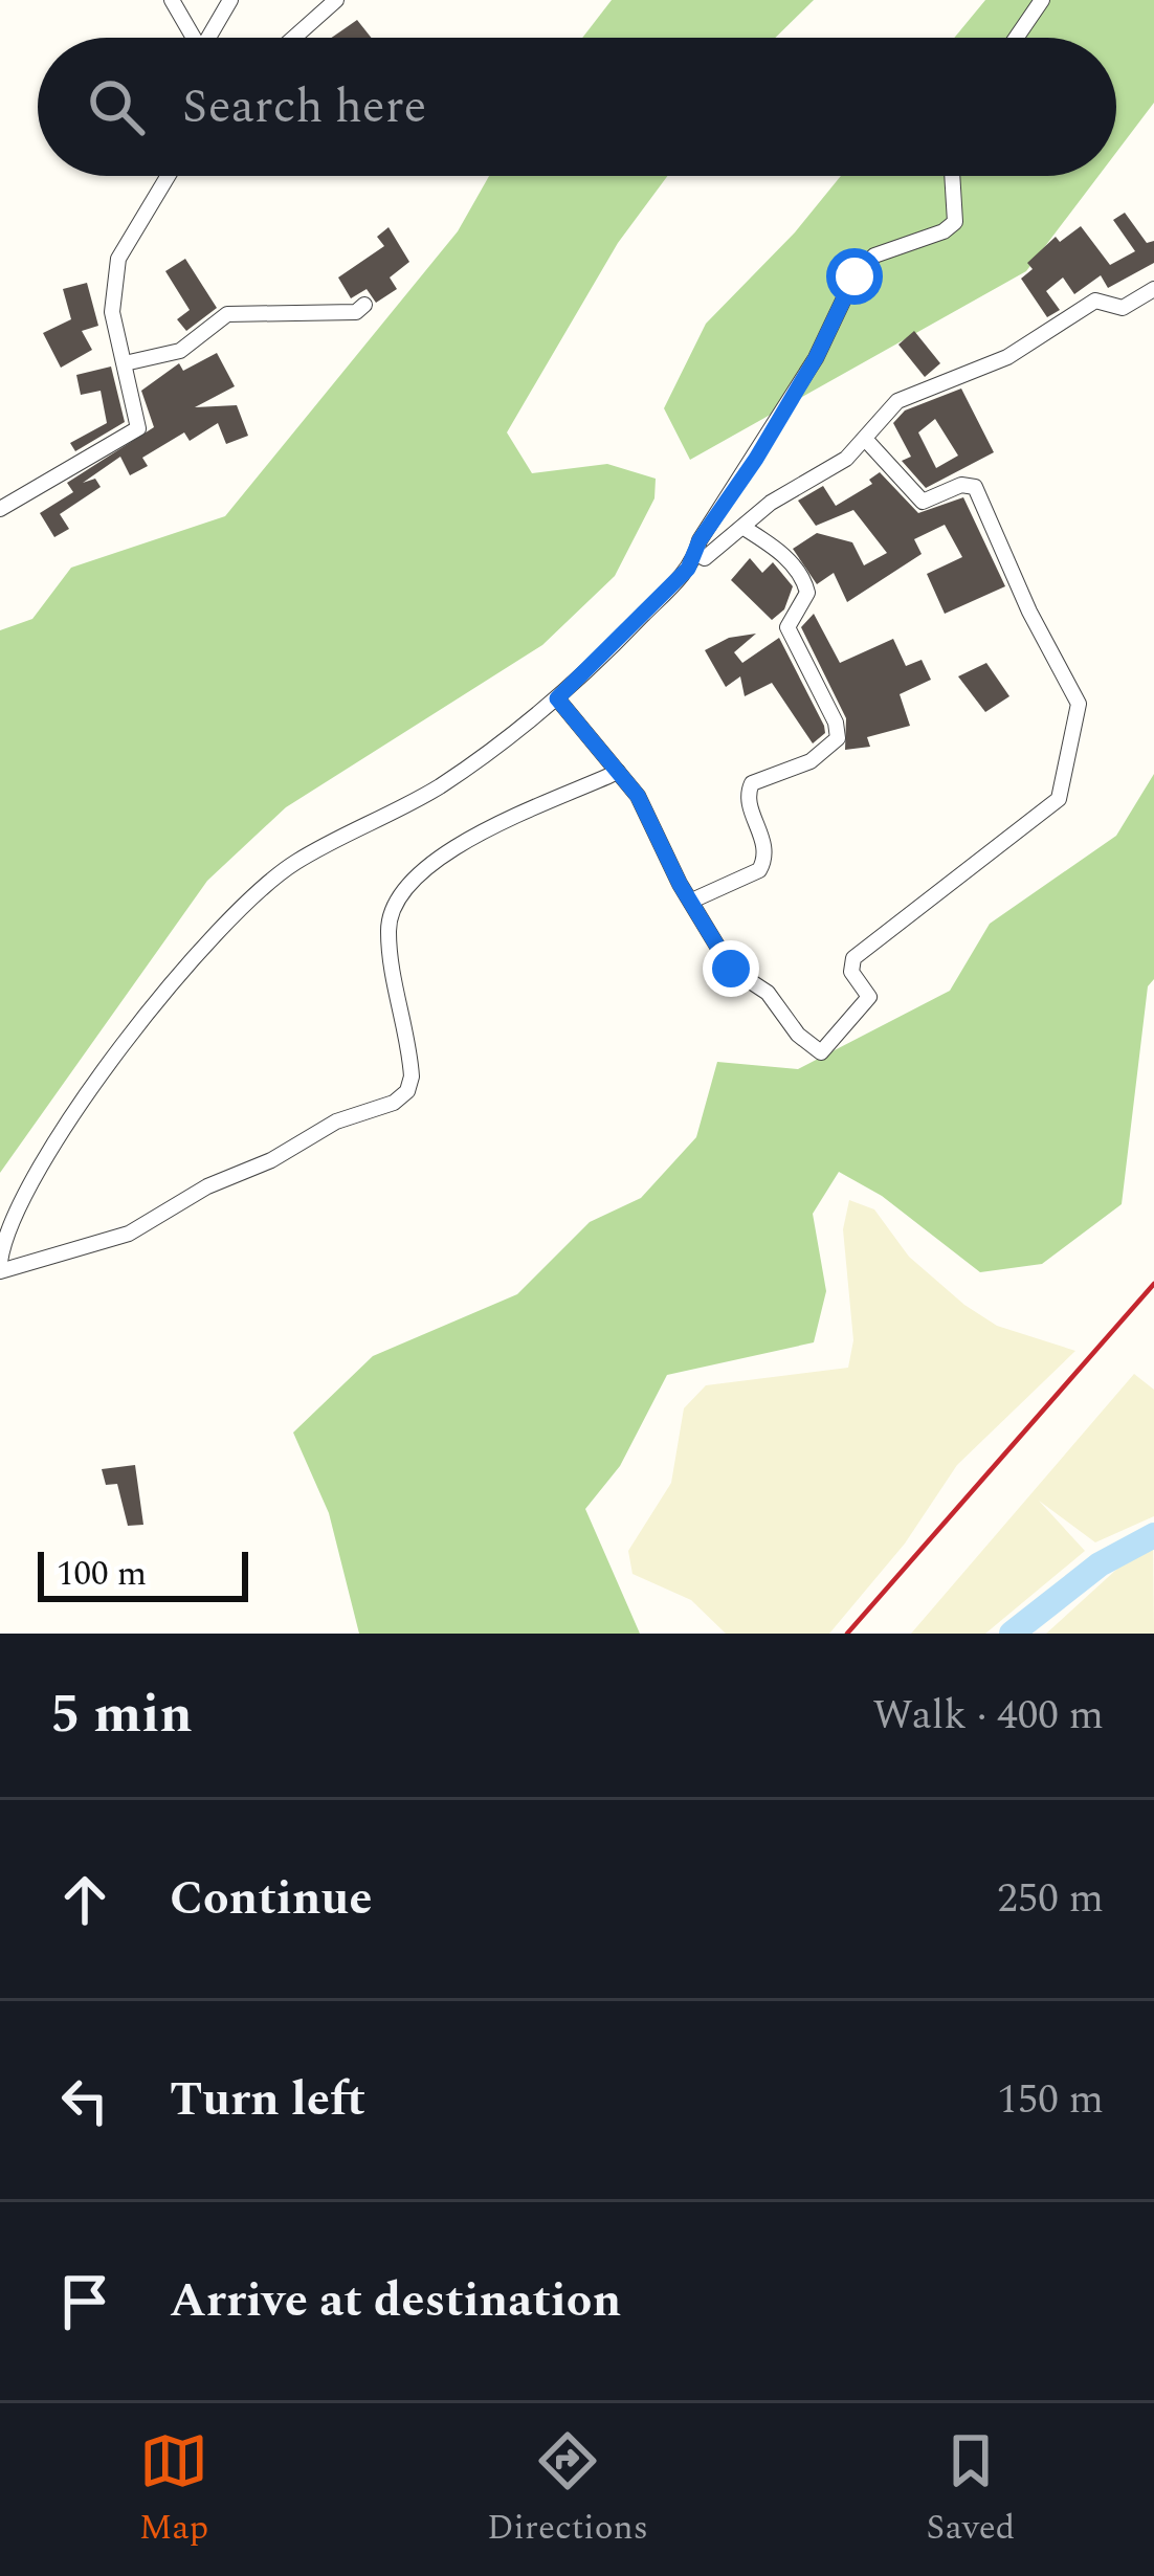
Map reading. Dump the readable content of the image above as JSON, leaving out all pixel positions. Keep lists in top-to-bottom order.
{
  "scale_bar": "100 m",
  "page": {
    "search": "Search here",
    "scale": "100 m",
    "heading": ["5 min", "Walk · 400 m"],
    "list": [
      ["Continue", "250 m"],
      ["Turn left", "150 m"],
      "Arrive at destination"
    ],
    "nav": ["Map", "Directions", "Saved"]
  }
}
